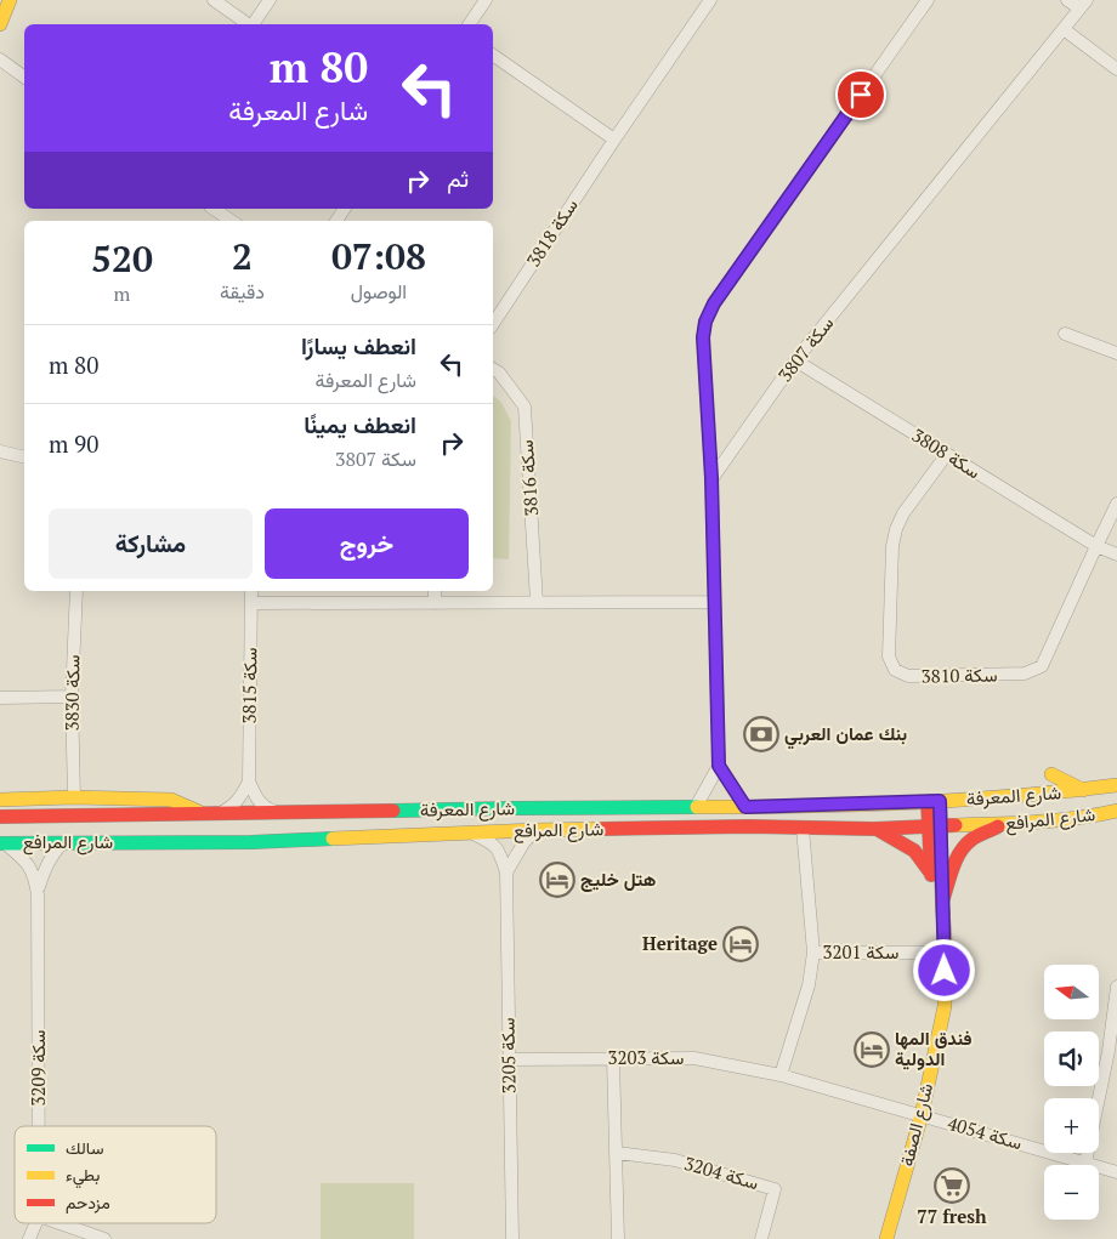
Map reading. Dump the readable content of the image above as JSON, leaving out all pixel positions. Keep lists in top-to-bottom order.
{
  "streets": {
    "main road": ["شارع المعرفة", "شارع المرافع", "شارع الصفة"],
    "street": [
      "سكة 3818",
      "سكة 3807",
      "سكة 3808",
      "سكة 3816",
      "سكة 3810",
      "سكة 3815",
      "سكة 3830",
      "سكة 3201",
      "سكة 3205",
      "سكة 3203",
      "سكة 3209",
      "سكة 4054",
      "سكة 3204"
    ]
  },
  "crossings": [
    ["سكة 3807", "سكة 3808"],
    ["سكة 3808", "سكة 3810"],
    ["شارع المعرفة", "شارع الصفة"],
    ["شارع المرافع", "سكة 3201"],
    ["شارع المرافع", "سكة 3205"],
    ["شارع المرافع", "سكة 3209"],
    ["شارع المرافع", "شارع الصفة"],
    ["سكة 3201", "سكة 3203"],
    ["سكة 3201", "شارع الصفة"],
    ["سكة 3201", "سكة 4054"],
    ["سكة 3205", "سكة 3203"],
    ["سكة 3203", "سكة 4054"],
    ["شارع الصفة", "سكة 4054"]
  ],
  "places": {
    "bank": ["بنك عمان العربي"],
    "hotel": ["هتل خلیج", "Heritage", "فندق المها الدولية"],
    "supermarket": ["77 fresh"]
  },
  "legend": ["سالك", "بطيء", "مزدحم"],
  "north": "left",
  "page": {
    "turn": ["80 m", "شارع المعرفة"],
    "then": "ثم",
    "eta": [
      "07:08",
      "الوصول",
      "2",
      "دقيقة",
      "520",
      "m"
    ],
    "list": [
      {
        "name": "انعطف يسارًا",
        "note": "شارع المعرفة",
        "value": "80 m"
      },
      {
        "name": "انعطف يمينًا",
        "note": "سكة 3807",
        "value": "90 m"
      }
    ],
    "buttons": ["خروج", "مشاركة"],
    "map_buttons": ["+", "−"]
  }
}
